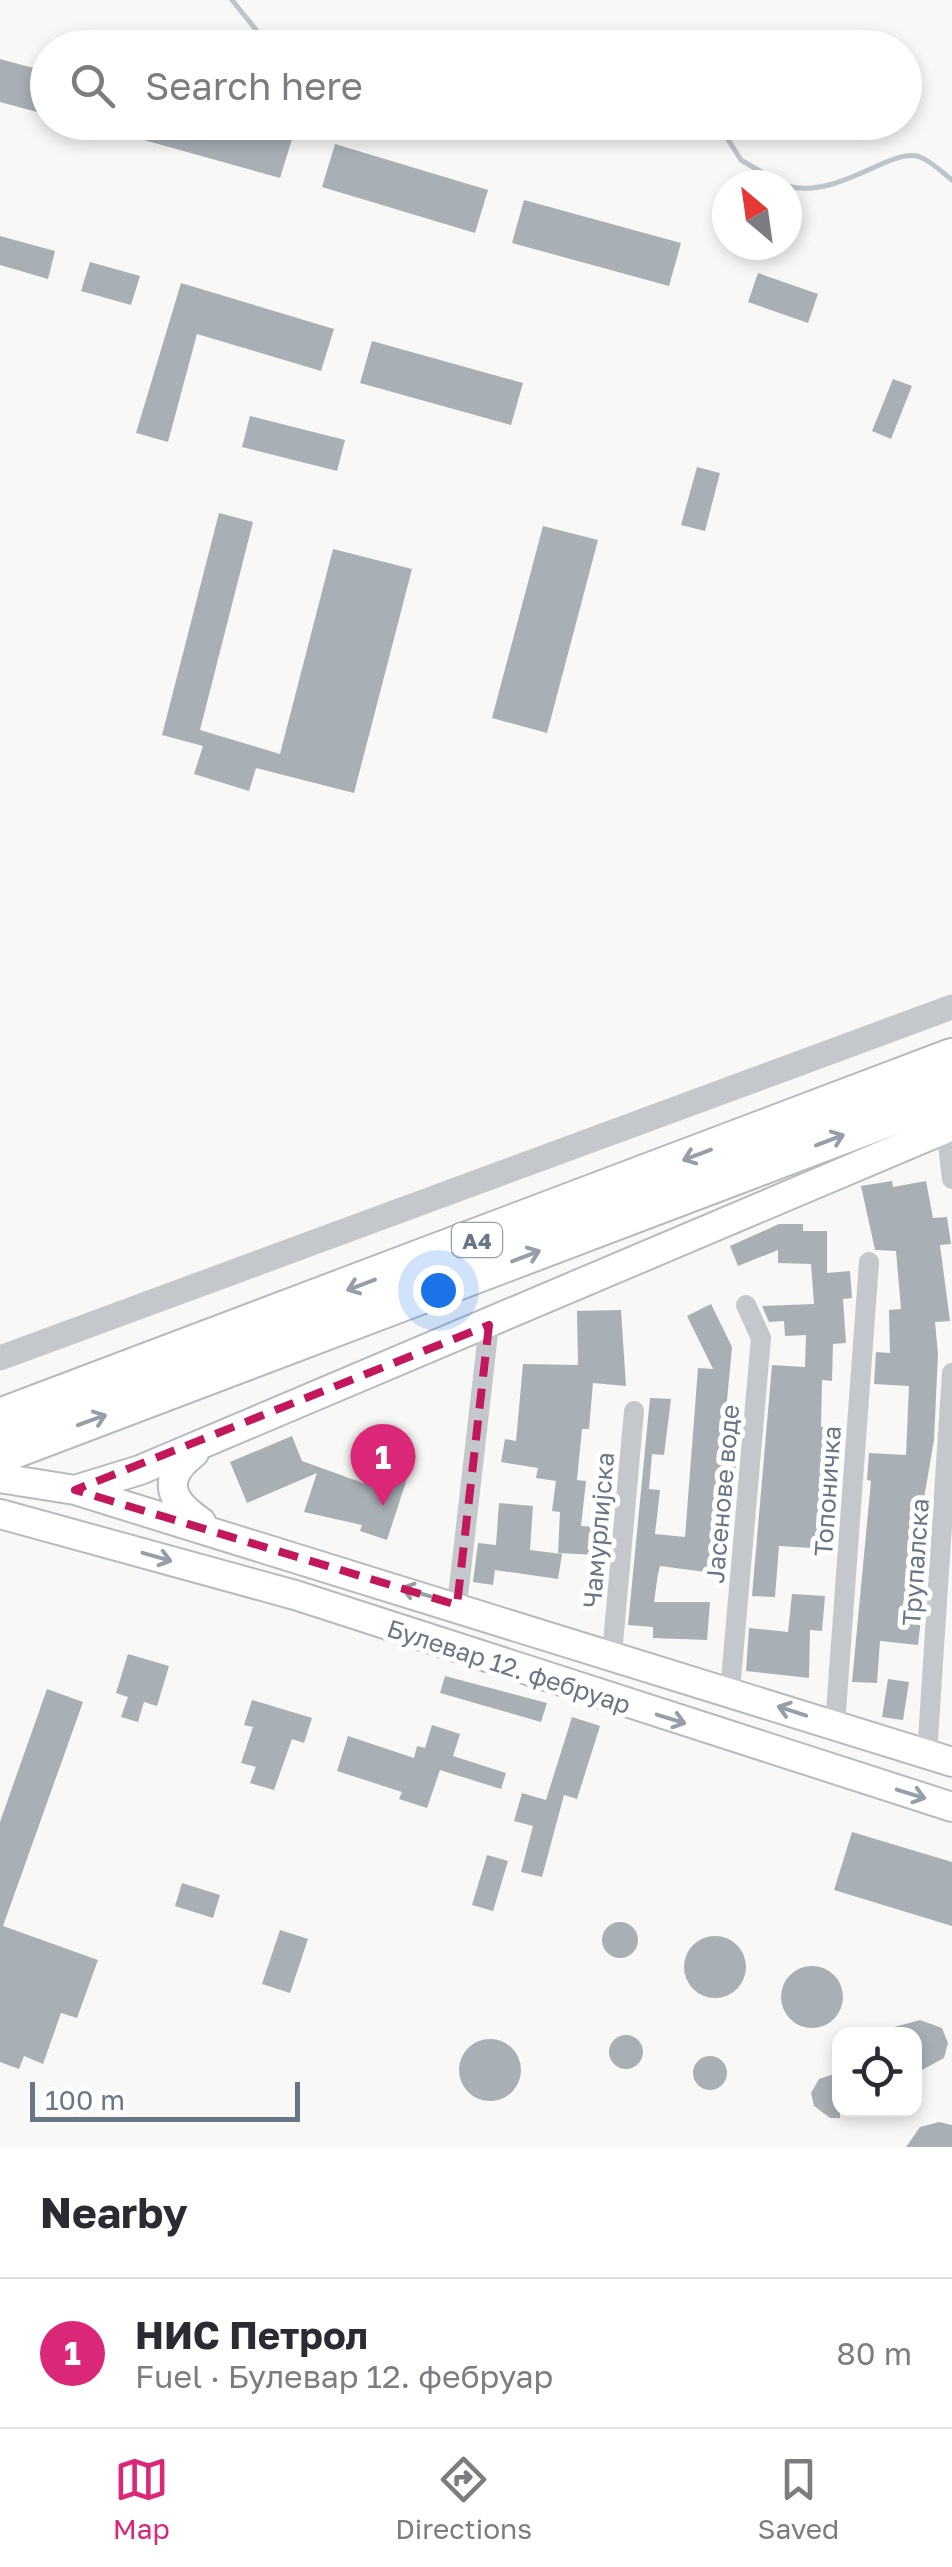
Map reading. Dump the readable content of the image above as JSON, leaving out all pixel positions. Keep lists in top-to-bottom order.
{
  "streets": {
    "highway": ["A4"],
    "main road": ["Булевар 12. фебруар"],
    "street": [
      "Топоничка",
      "Јасенове воде",
      "Чамурлијска",
      "Трупалска"
    ]
  },
  "crossings": [
    ["Топоничка", "Булевар 12. фебруар"],
    ["Јасенове воде", "Булевар 12. фебруар"],
    ["Чамурлијска", "Булевар 12. фебруар"],
    ["Трупалска", "Булевар 12. фебруар"]
  ],
  "scale_bar": "100 m",
  "north": "top left",
  "page": {
    "search": "Search here",
    "pins": "1",
    "scale": "100 m",
    "heading": "Nearby",
    "list": [
      {
        "mark": "1",
        "name": "НИС Петрол",
        "note": "Fuel · Булевар 12. фебруар",
        "value": "80 m"
      }
    ],
    "nav": ["Map", "Directions", "Saved"]
  }
}
